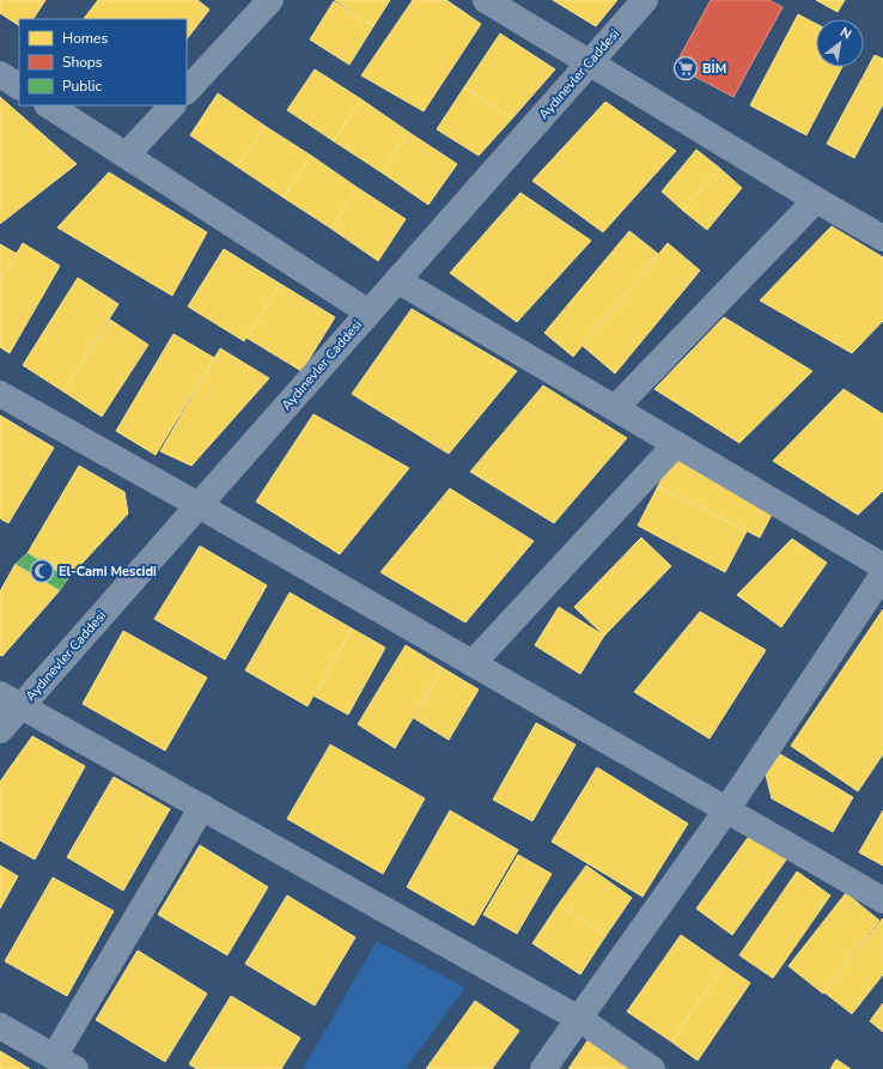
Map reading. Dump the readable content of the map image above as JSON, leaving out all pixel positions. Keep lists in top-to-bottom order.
{
  "streets": {
    "street": ["Aydınevler Caddesi"]
  },
  "places": {
    "supermarket": ["BİM"],
    "mosque": ["El-Cami Mescidi"]
  },
  "legend": ["Homes", "Shops", "Public"],
  "north": "top right"
}
